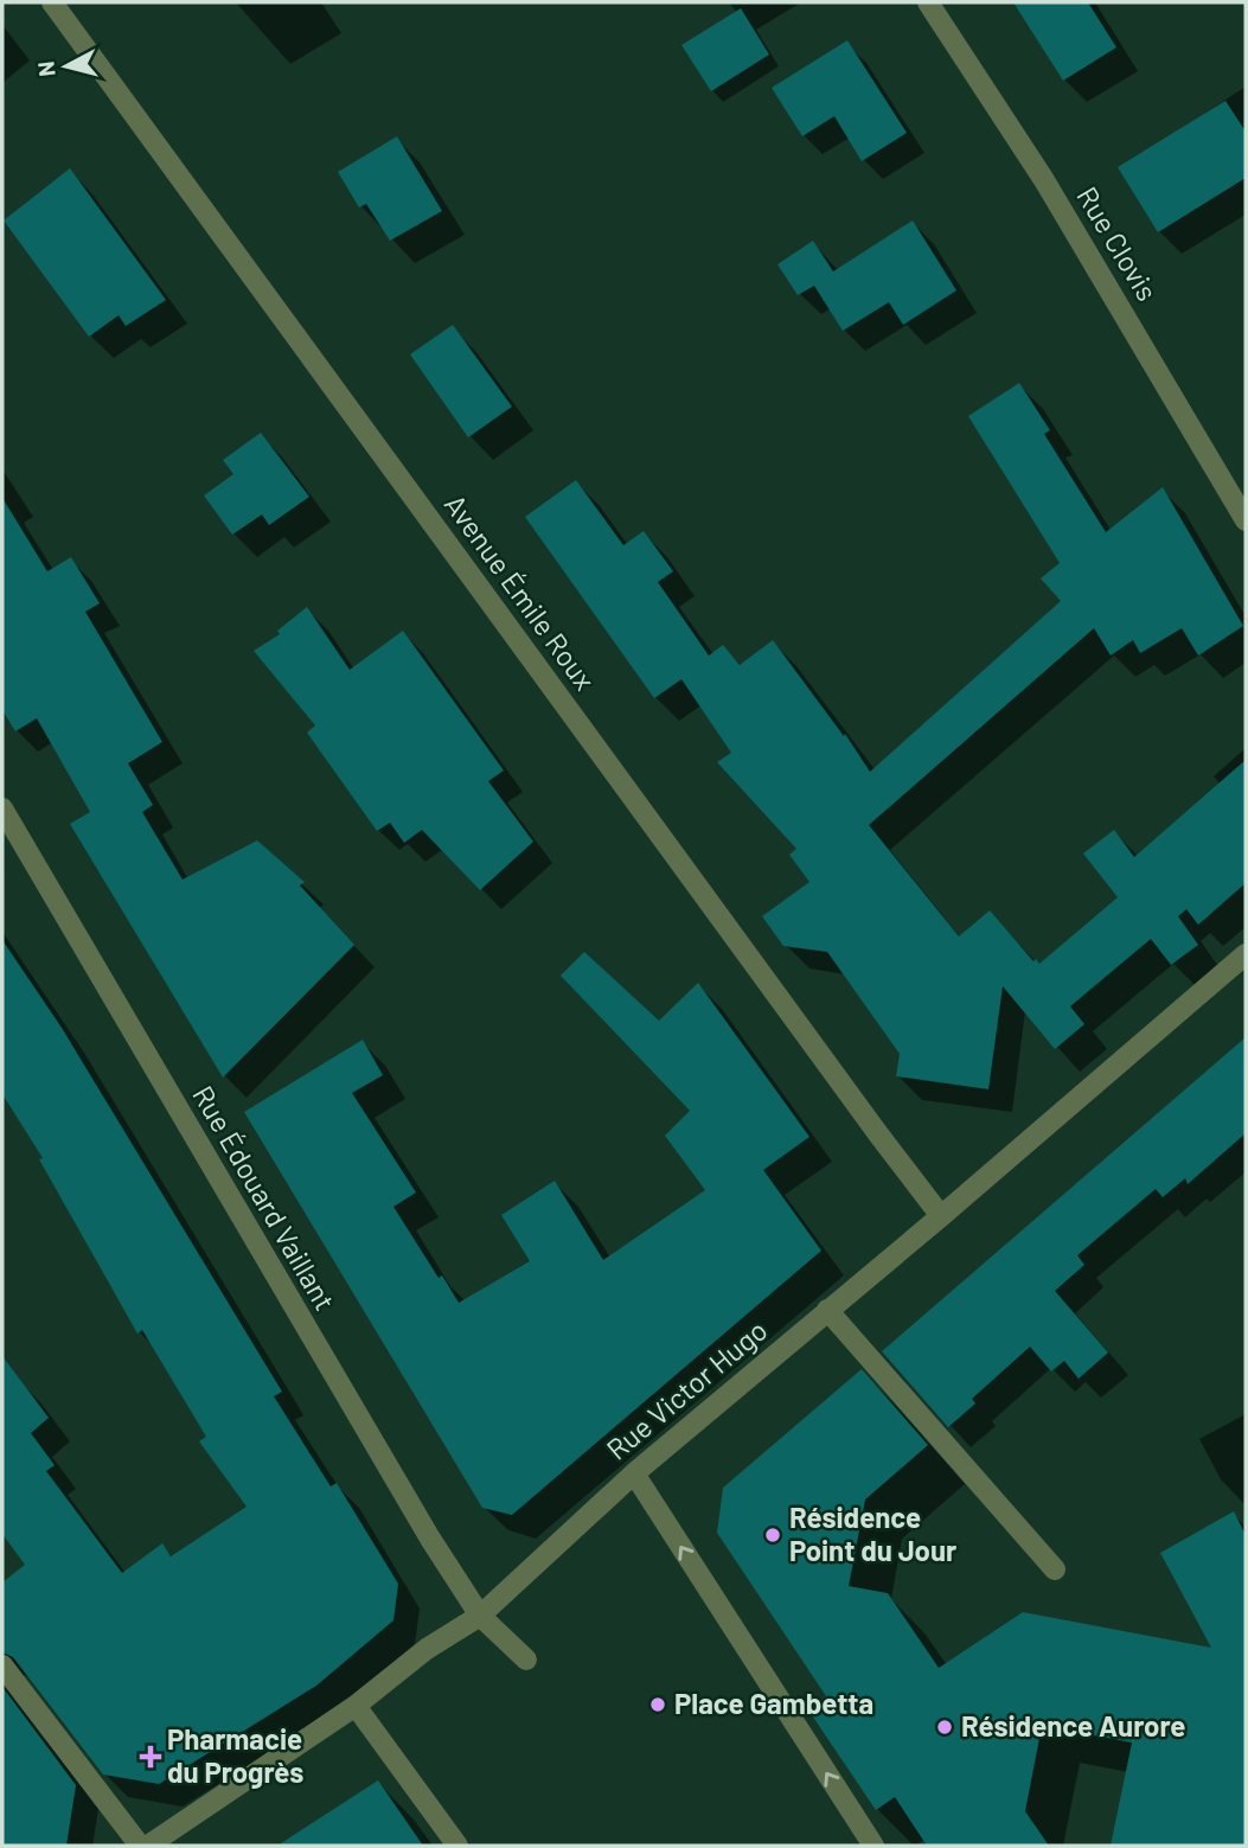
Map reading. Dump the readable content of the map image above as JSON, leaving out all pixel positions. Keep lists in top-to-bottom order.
{
  "streets": {
    "street": [
      "Rue Clovis",
      "Avenue Émile Roux",
      "Rue Édouard Vaillant",
      "Rue Victor Hugo"
    ]
  },
  "crossings": [
    ["Avenue Émile Roux", "Rue Victor Hugo"],
    ["Rue Édouard Vaillant", "Rue Victor Hugo"]
  ],
  "places": {
    "other": ["Résidence Point du Jour", "Place Gambetta", "Résidence Aurore"],
    "health": ["Pharmacie du Progrès"]
  },
  "north": "left"
}
